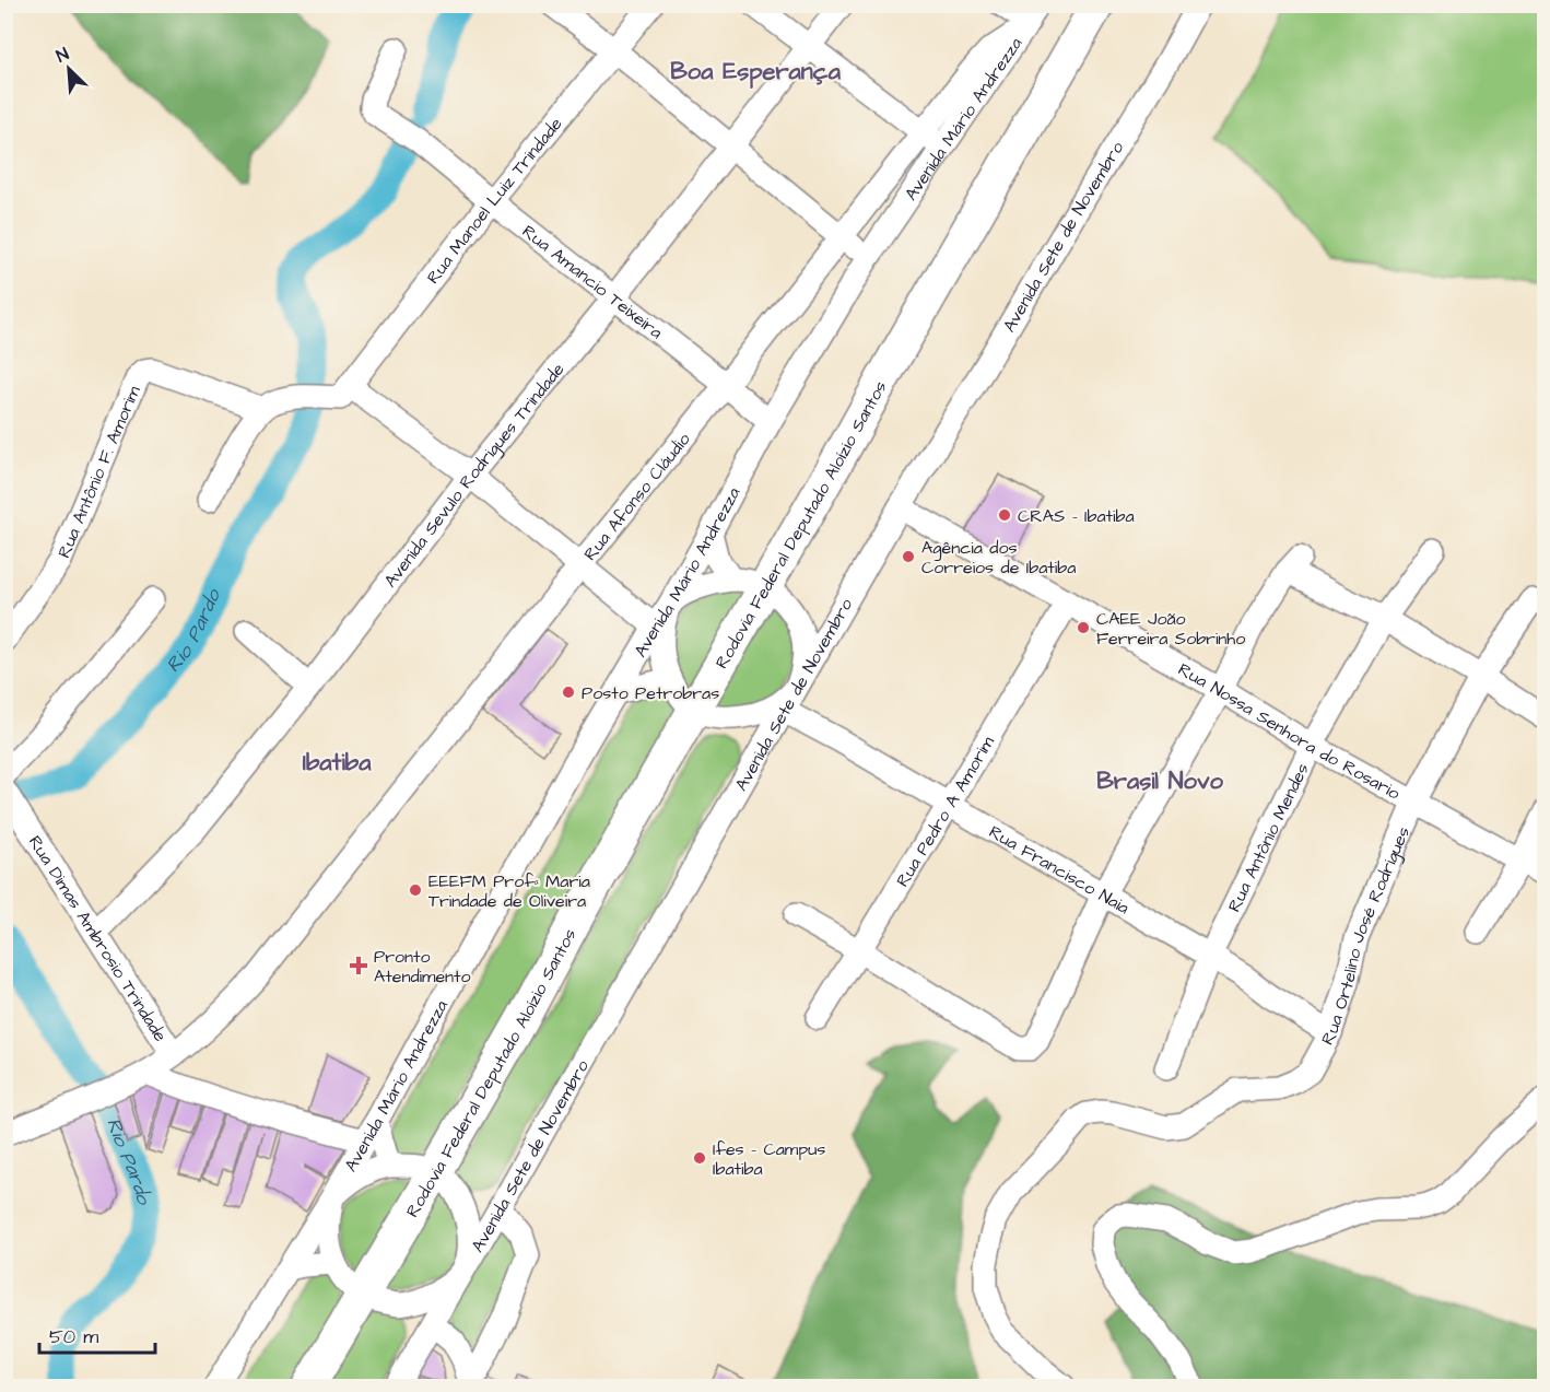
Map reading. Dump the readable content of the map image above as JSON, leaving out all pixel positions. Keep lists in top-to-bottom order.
{
  "streets": {
    "highway": ["Rodovia Federal Deputado Aloízio Santos"],
    "street": [
      "Avenida Mário Andrezza",
      "Rua Manoel Luiz Trindade",
      "Avenida Sete de Novembro",
      "Rua Amancio Teixeira",
      "Rua Antônio F. Amorim",
      "Avenida Sevulo Rodrigues Trindade",
      "Rua Afonso Cláudio",
      "Rua Nossa Senhora do Rosario",
      "Rua Pedro A Amorim",
      "Rua Antônio Mendes",
      "Rua Francisco Naia",
      "Rua Ortelino José Rodrigues",
      "Rua Dimas Ambrosio Trindade"
    ]
  },
  "crossings": [
    ["Avenida Mário Andrezza", "Rua Amancio Teixeira"],
    ["Avenida Mário Andrezza", "Rua Afonso Cláudio"],
    ["Rua Manoel Luiz Trindade", "Rua Amancio Teixeira"],
    ["Avenida Sete de Novembro", "Rua Nossa Senhora do Rosario"],
    ["Avenida Sete de Novembro", "Rua Francisco Naia"],
    ["Rua Amancio Teixeira", "Avenida Sevulo Rodrigues Trindade"],
    ["Rua Amancio Teixeira", "Rua Afonso Cláudio"],
    ["Avenida Sevulo Rodrigues Trindade", "Rua Dimas Ambrosio Trindade"],
    ["Rua Afonso Cláudio", "Rua Dimas Ambrosio Trindade"],
    ["Rua Nossa Senhora do Rosario", "Rua Pedro A Amorim"],
    ["Rua Nossa Senhora do Rosario", "Rua Antônio Mendes"],
    ["Rua Nossa Senhora do Rosario", "Rua Ortelino José Rodrigues"],
    ["Rua Pedro A Amorim", "Rua Francisco Naia"],
    ["Rua Antônio Mendes", "Rua Francisco Naia"],
    ["Rua Francisco Naia", "Rua Ortelino José Rodrigues"]
  ],
  "districts": ["Boa Esperança", "Ibatiba", "Brasil Novo"],
  "water": ["Rio Pardo"],
  "places": {
    "other": [
      "CRAS - Ibatiba",
      "Agência dos Correios de Ibatiba",
      "CAEE João Ferreira Sobrinho",
      "Posto Petrobras",
      "EEEFM Profª Maria Trindade de Oliveira",
      "Ifes - Campus Ibatiba"
    ],
    "health": ["Pronto Atendimento"]
  },
  "scale_bar": "50 m",
  "north": "top left"
}
